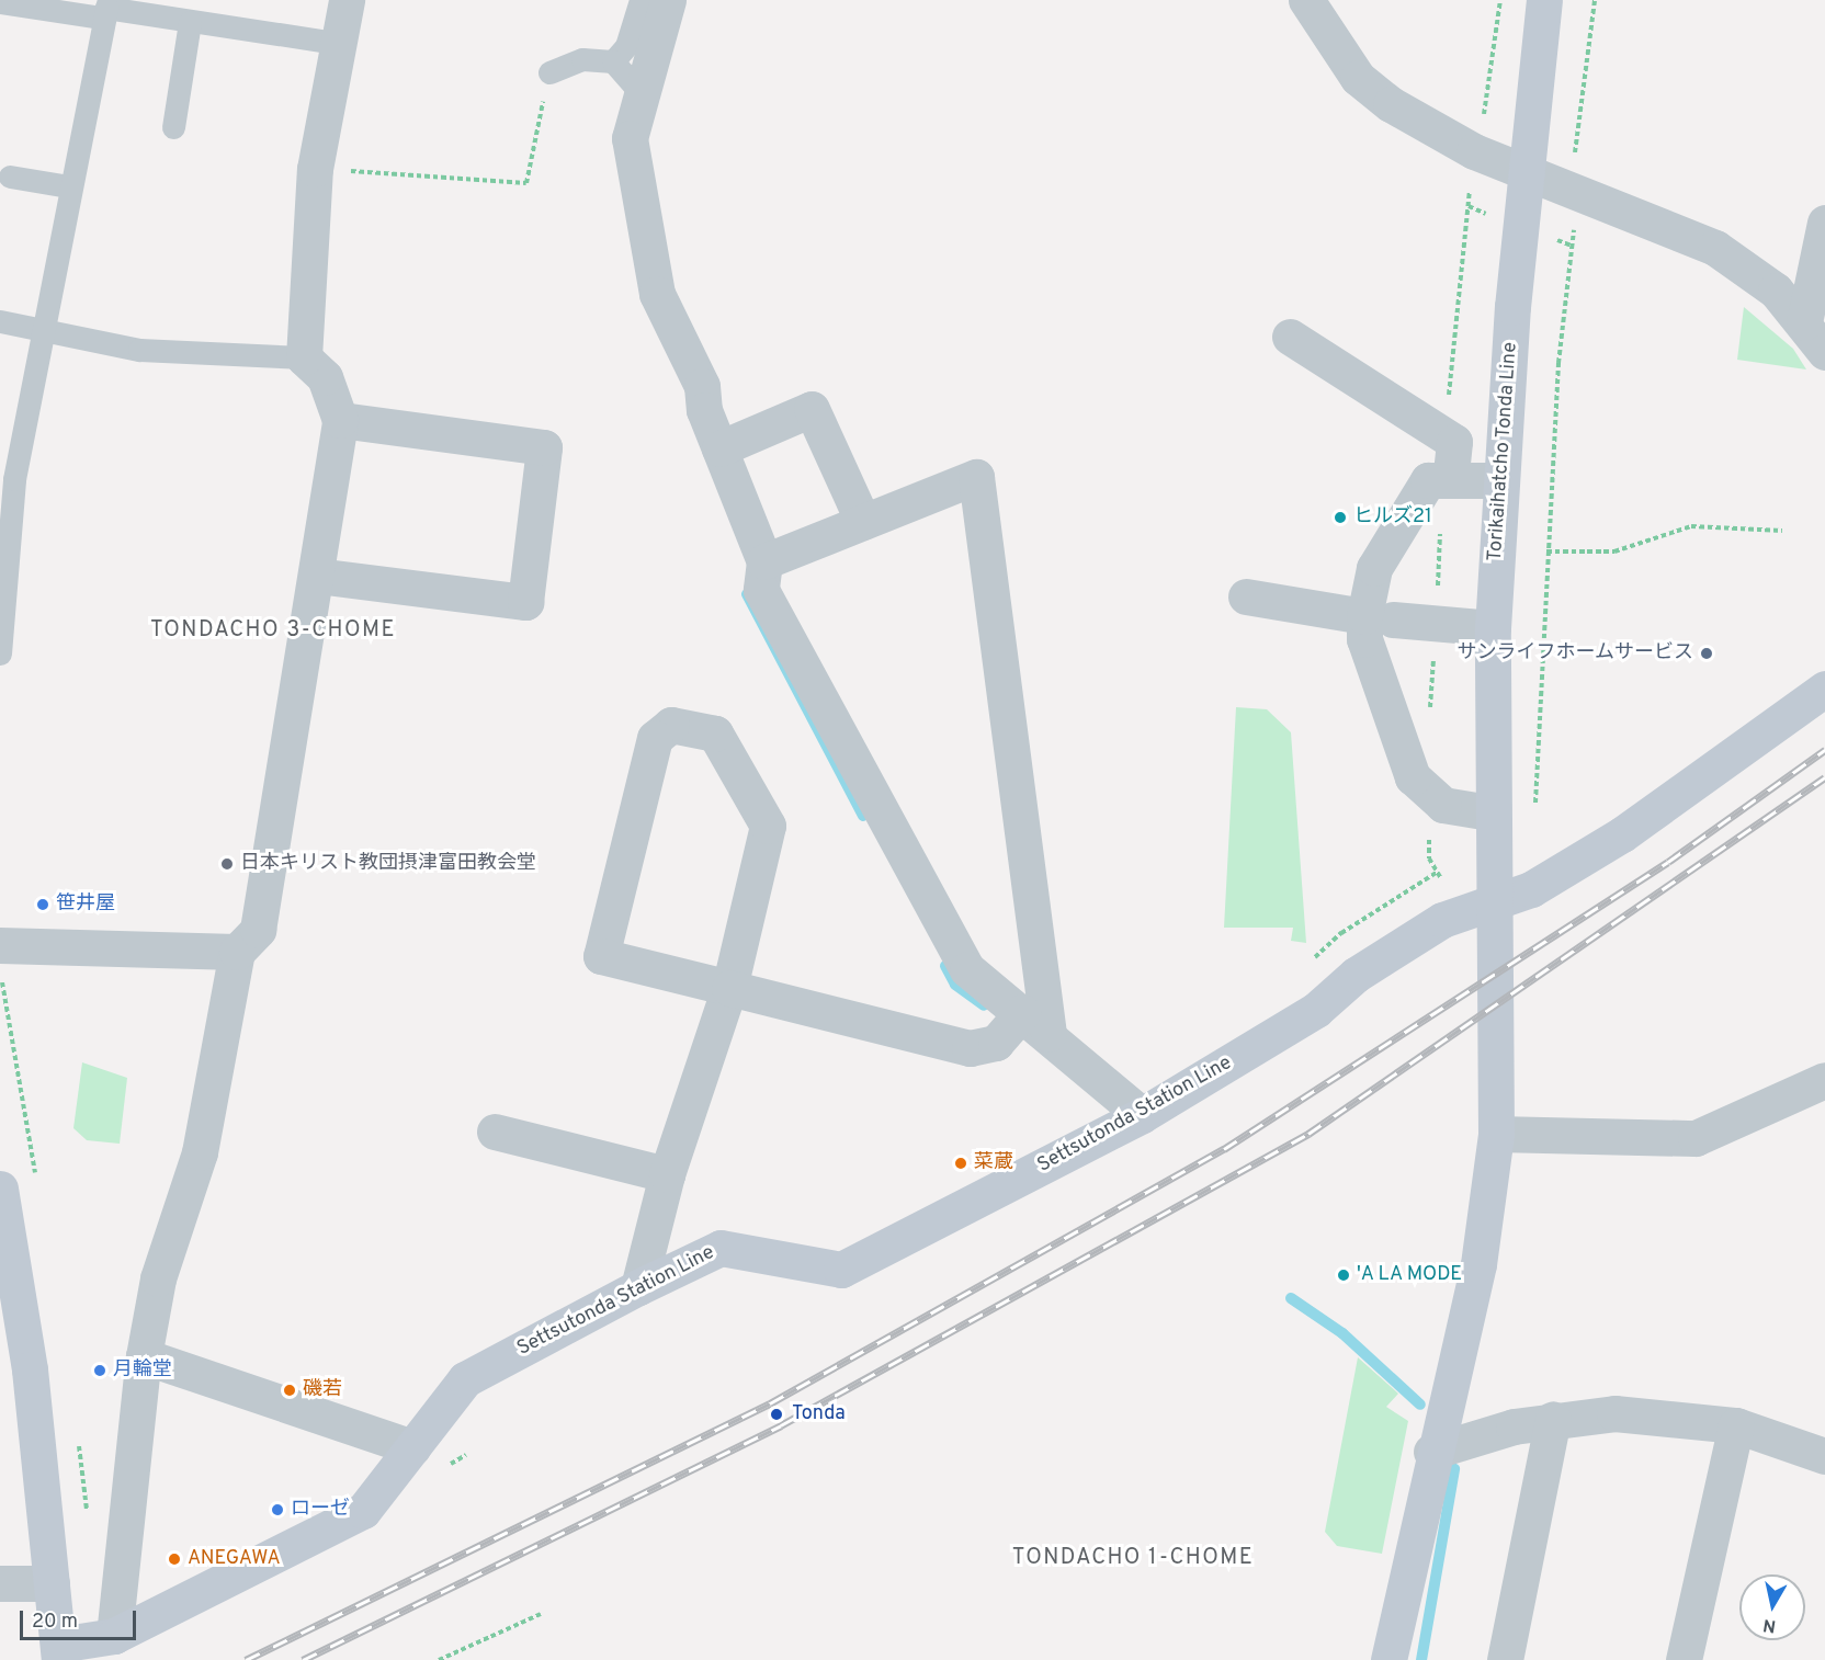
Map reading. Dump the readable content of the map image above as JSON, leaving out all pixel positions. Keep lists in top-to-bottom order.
{
  "streets": {
    "main road": ["Torikaihatcho Tonda Line", "Settsutonda Station Line"]
  },
  "crossings": [
    ["Torikaihatcho Tonda Line", "Settsutonda Station Line"]
  ],
  "districts": ["TONDACHO 3-CHOME", "TONDACHO 1-CHOME"],
  "places": [
    "ヒルズ21",
    "サンライフホームサービス",
    "日本キリスト教団摂津富田教会堂",
    "笹井屋",
    "菜蔵",
    "'A LA MODE",
    "月輪堂",
    "磯若",
    "Tonda",
    "ローゼ",
    "ANEGAWA"
  ],
  "scale_bar": "20 m",
  "north": "bottom"
}
